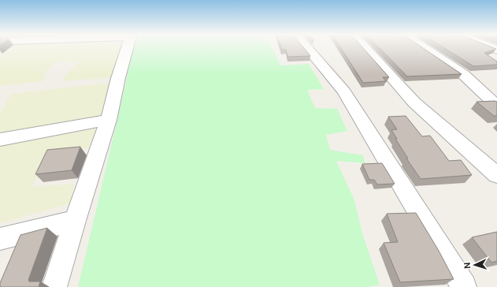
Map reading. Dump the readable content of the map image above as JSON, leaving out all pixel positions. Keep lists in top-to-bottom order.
{
  "north": "left"
}
